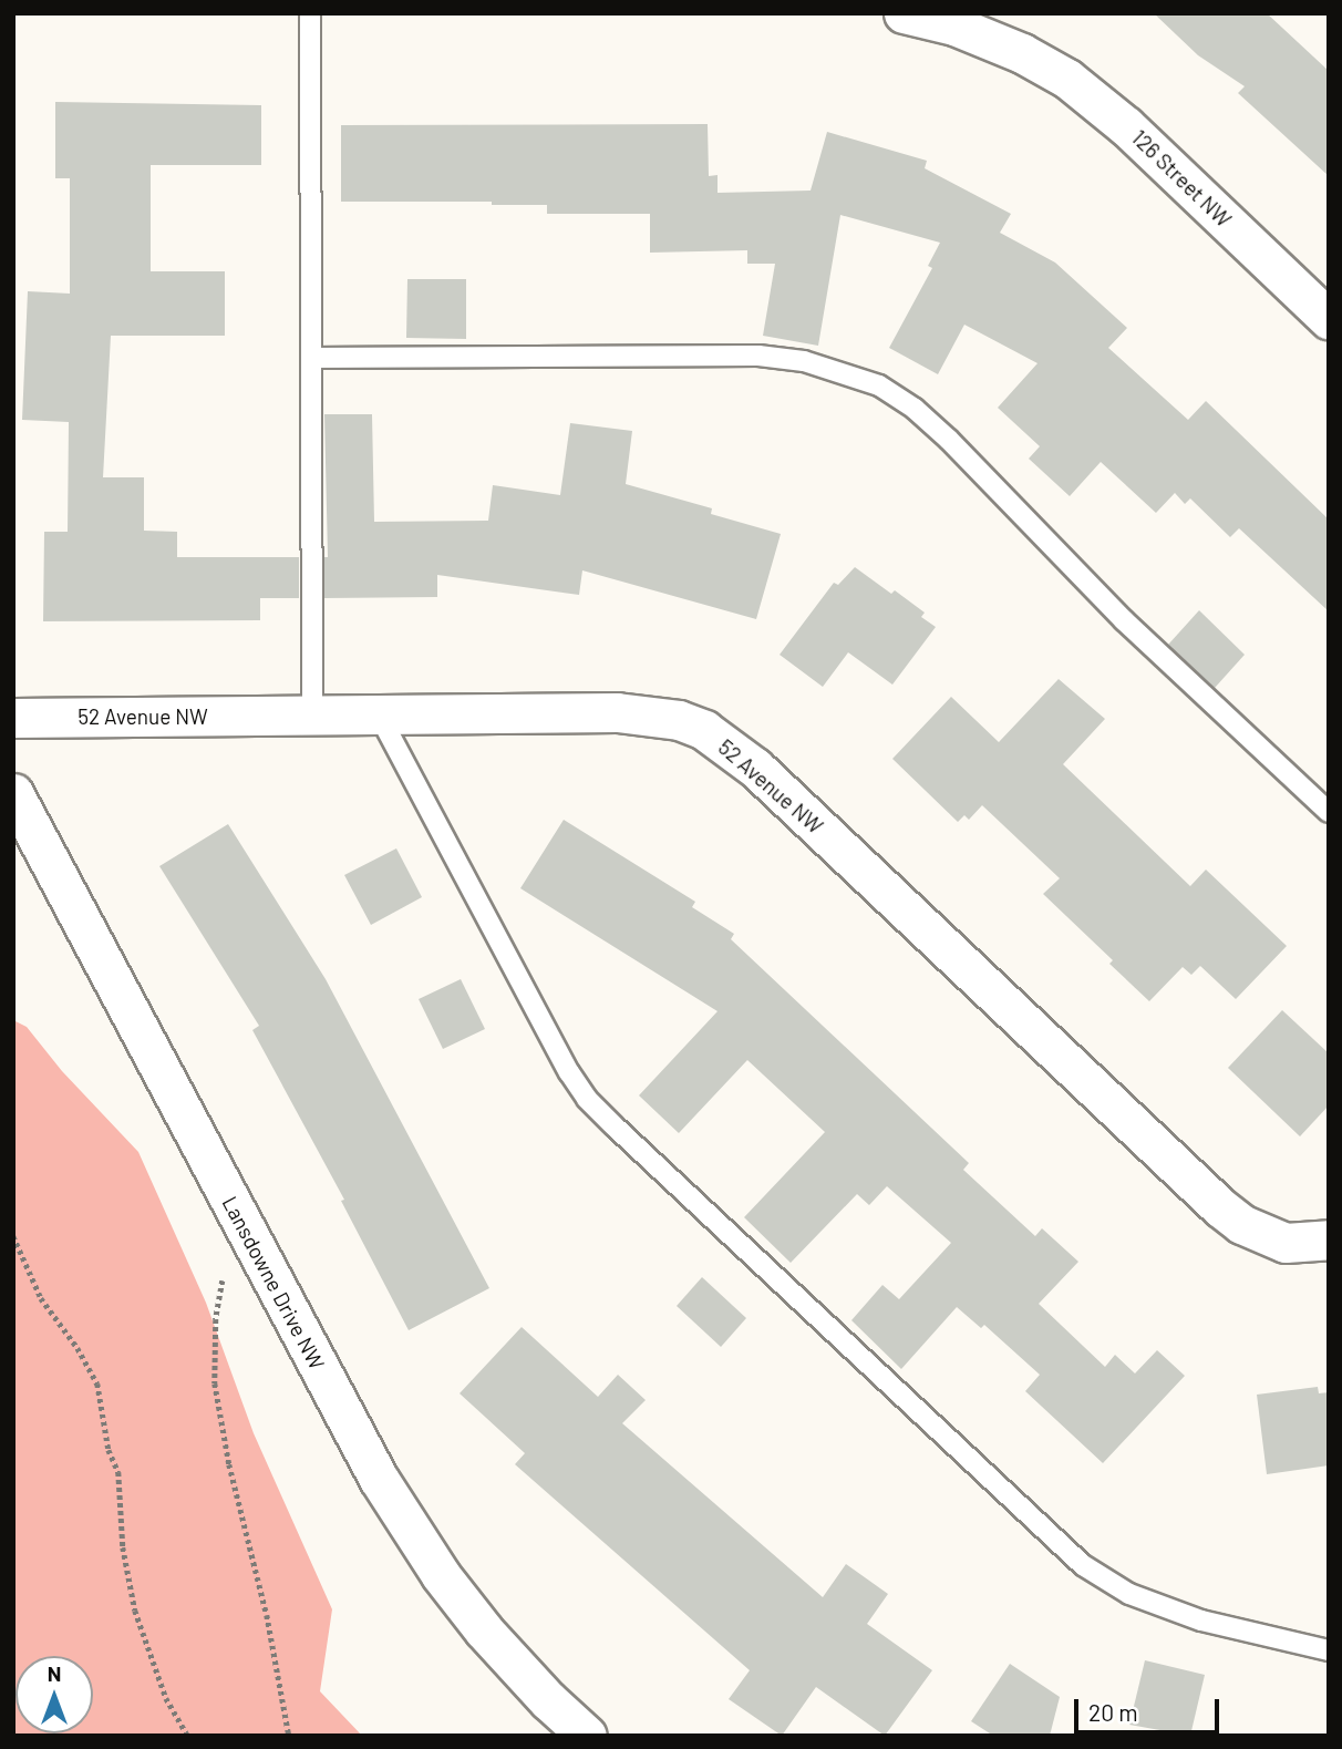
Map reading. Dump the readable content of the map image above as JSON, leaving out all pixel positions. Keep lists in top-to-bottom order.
{
  "streets": {
    "street": ["126 Street NW", "52 Avenue NW", "Lansdowne Drive NW"]
  },
  "scale_bar": "20 m",
  "north": "top"
}
